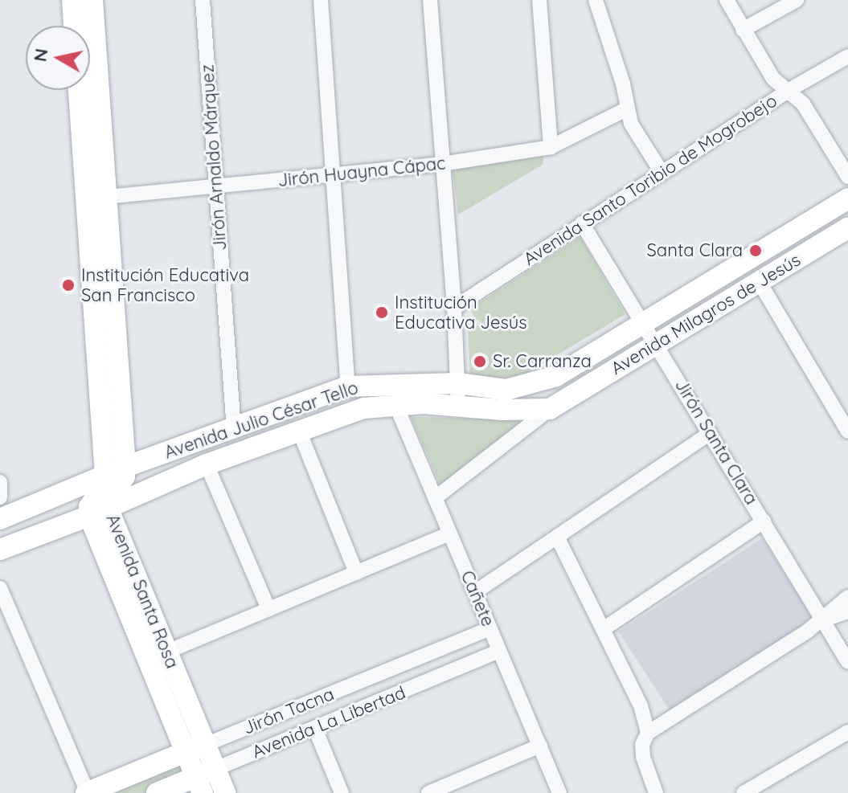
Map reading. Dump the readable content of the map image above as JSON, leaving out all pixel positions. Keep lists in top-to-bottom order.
{
  "streets": {
    "street": [
      "Jirón Arnaldo Márquez",
      "Jirón Huayna Cápac",
      "Avenida Santo Toribio de Mogrobejo",
      "Avenida Milagros de Jesús",
      "Avenida Julio César Tello",
      "Jirón Santa Clara",
      "Avenida Santa Rosa",
      "Cañete",
      "Jirón Tacna",
      "Avenida La Libertad"
    ]
  },
  "crossings": [
    ["Jirón Arnaldo Márquez", "Jirón Huayna Cápac"],
    ["Jirón Arnaldo Márquez", "Avenida Julio César Tello"],
    ["Jirón Huayna Cápac", "Avenida Santa Rosa"],
    ["Avenida Santo Toribio de Mogrobejo", "Jirón Santa Clara"],
    ["Avenida Milagros de Jesús", "Avenida Julio César Tello"],
    ["Avenida Milagros de Jesús", "Jirón Santa Clara"],
    ["Avenida Julio César Tello", "Avenida Santa Rosa"],
    ["Avenida Julio César Tello", "Cañete"],
    ["Avenida Santa Rosa", "Jirón Tacna"],
    ["Avenida Santa Rosa", "Avenida La Libertad"],
    ["Cañete", "Jirón Tacna"],
    ["Cañete", "Avenida La Libertad"]
  ],
  "places": [
    "Santa Clara",
    "Institución Educativa San Francisco",
    "Institución Educativa Jesús",
    "Sr. Carranza"
  ],
  "north": "left"
}
